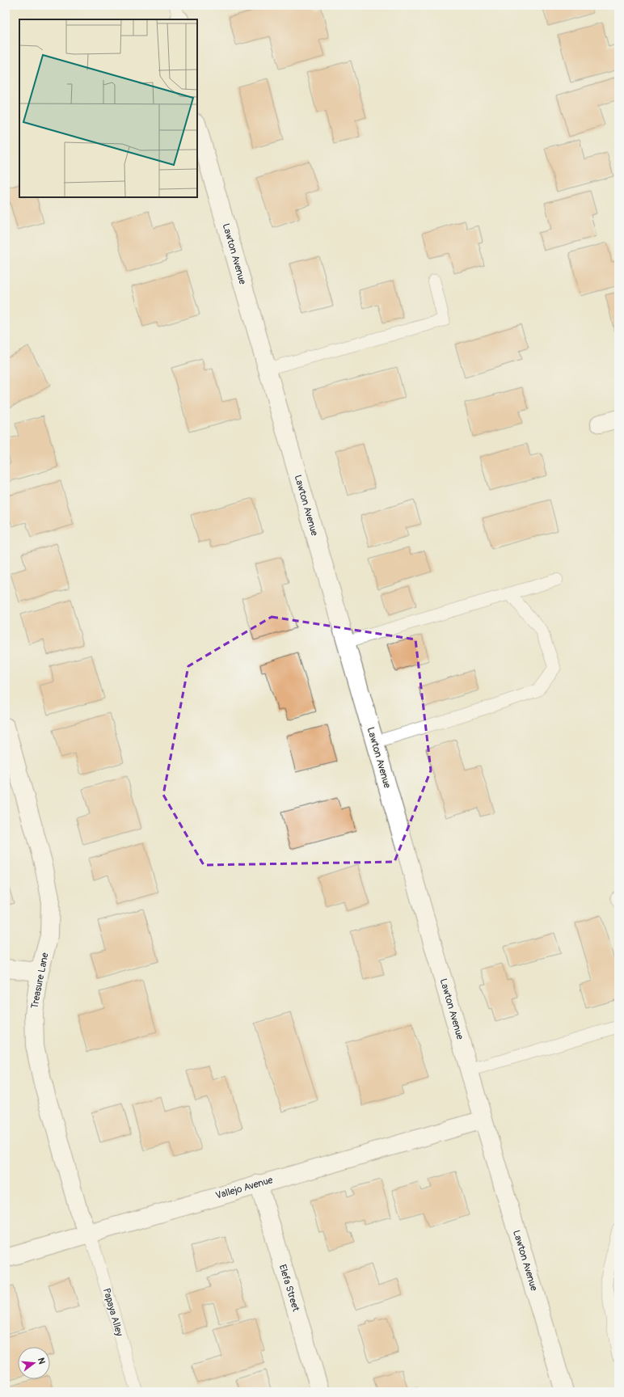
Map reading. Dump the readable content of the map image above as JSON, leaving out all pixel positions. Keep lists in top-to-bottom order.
{
  "streets": {
    "street": [
      "Lawton Avenue",
      "Treasure Lane",
      "Vallejo Avenue",
      "Elefa Street"
    ],
    "lane": ["Papaya Alley"]
  },
  "crossings": [
    ["Lawton Avenue", "Vallejo Avenue"],
    ["Treasure Lane", "Vallejo Avenue"],
    ["Treasure Lane", "Papaya Alley"],
    ["Vallejo Avenue", "Elefa Street"],
    ["Vallejo Avenue", "Papaya Alley"]
  ],
  "north": "right"
}
